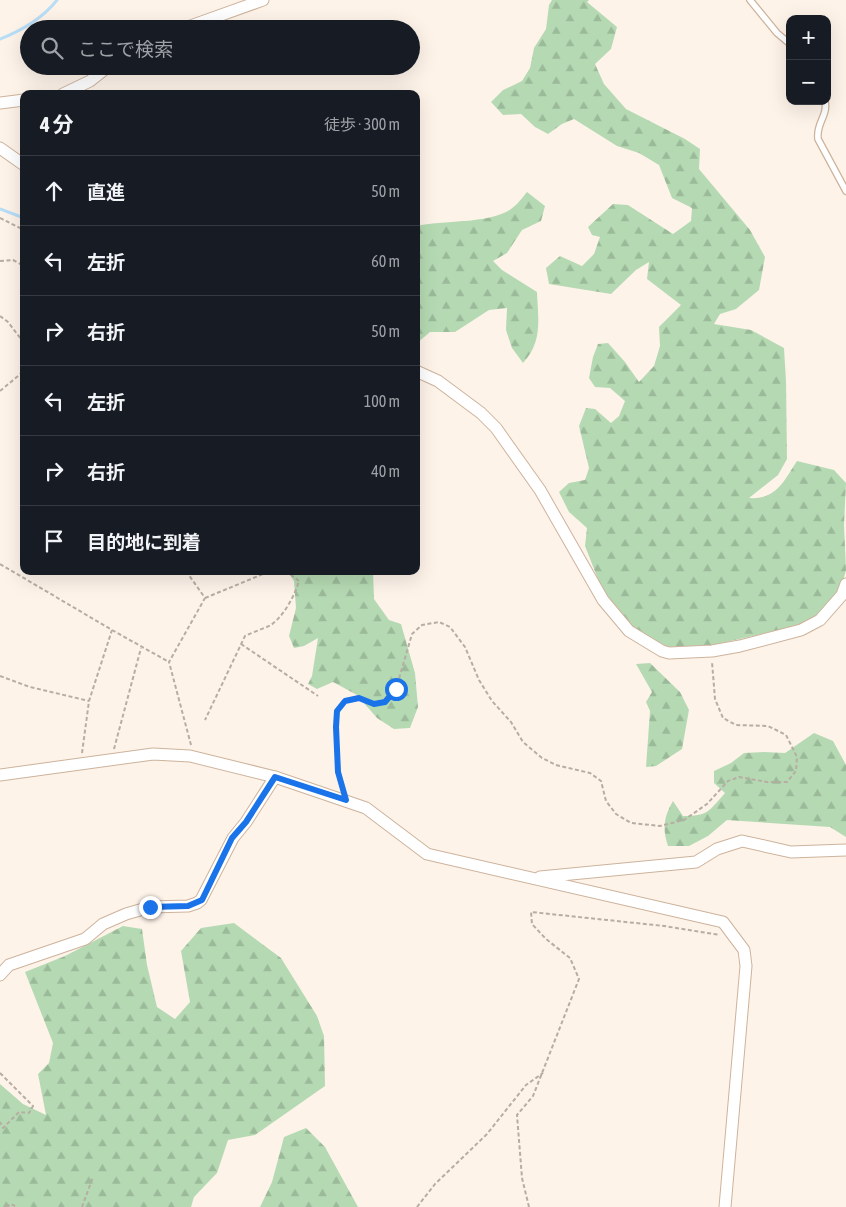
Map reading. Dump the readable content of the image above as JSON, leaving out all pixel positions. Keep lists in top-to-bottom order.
{
  "page": {
    "map_buttons": ["+", "−"],
    "search": "ここで検索",
    "heading": ["4 分", "徒歩 · 300 m"],
    "list": [
      ["直進", "50 m"],
      ["左折", "60 m"],
      ["右折", "50 m"],
      ["左折", "100 m"],
      ["右折", "40 m"],
      "目的地に到着"
    ]
  }
}
